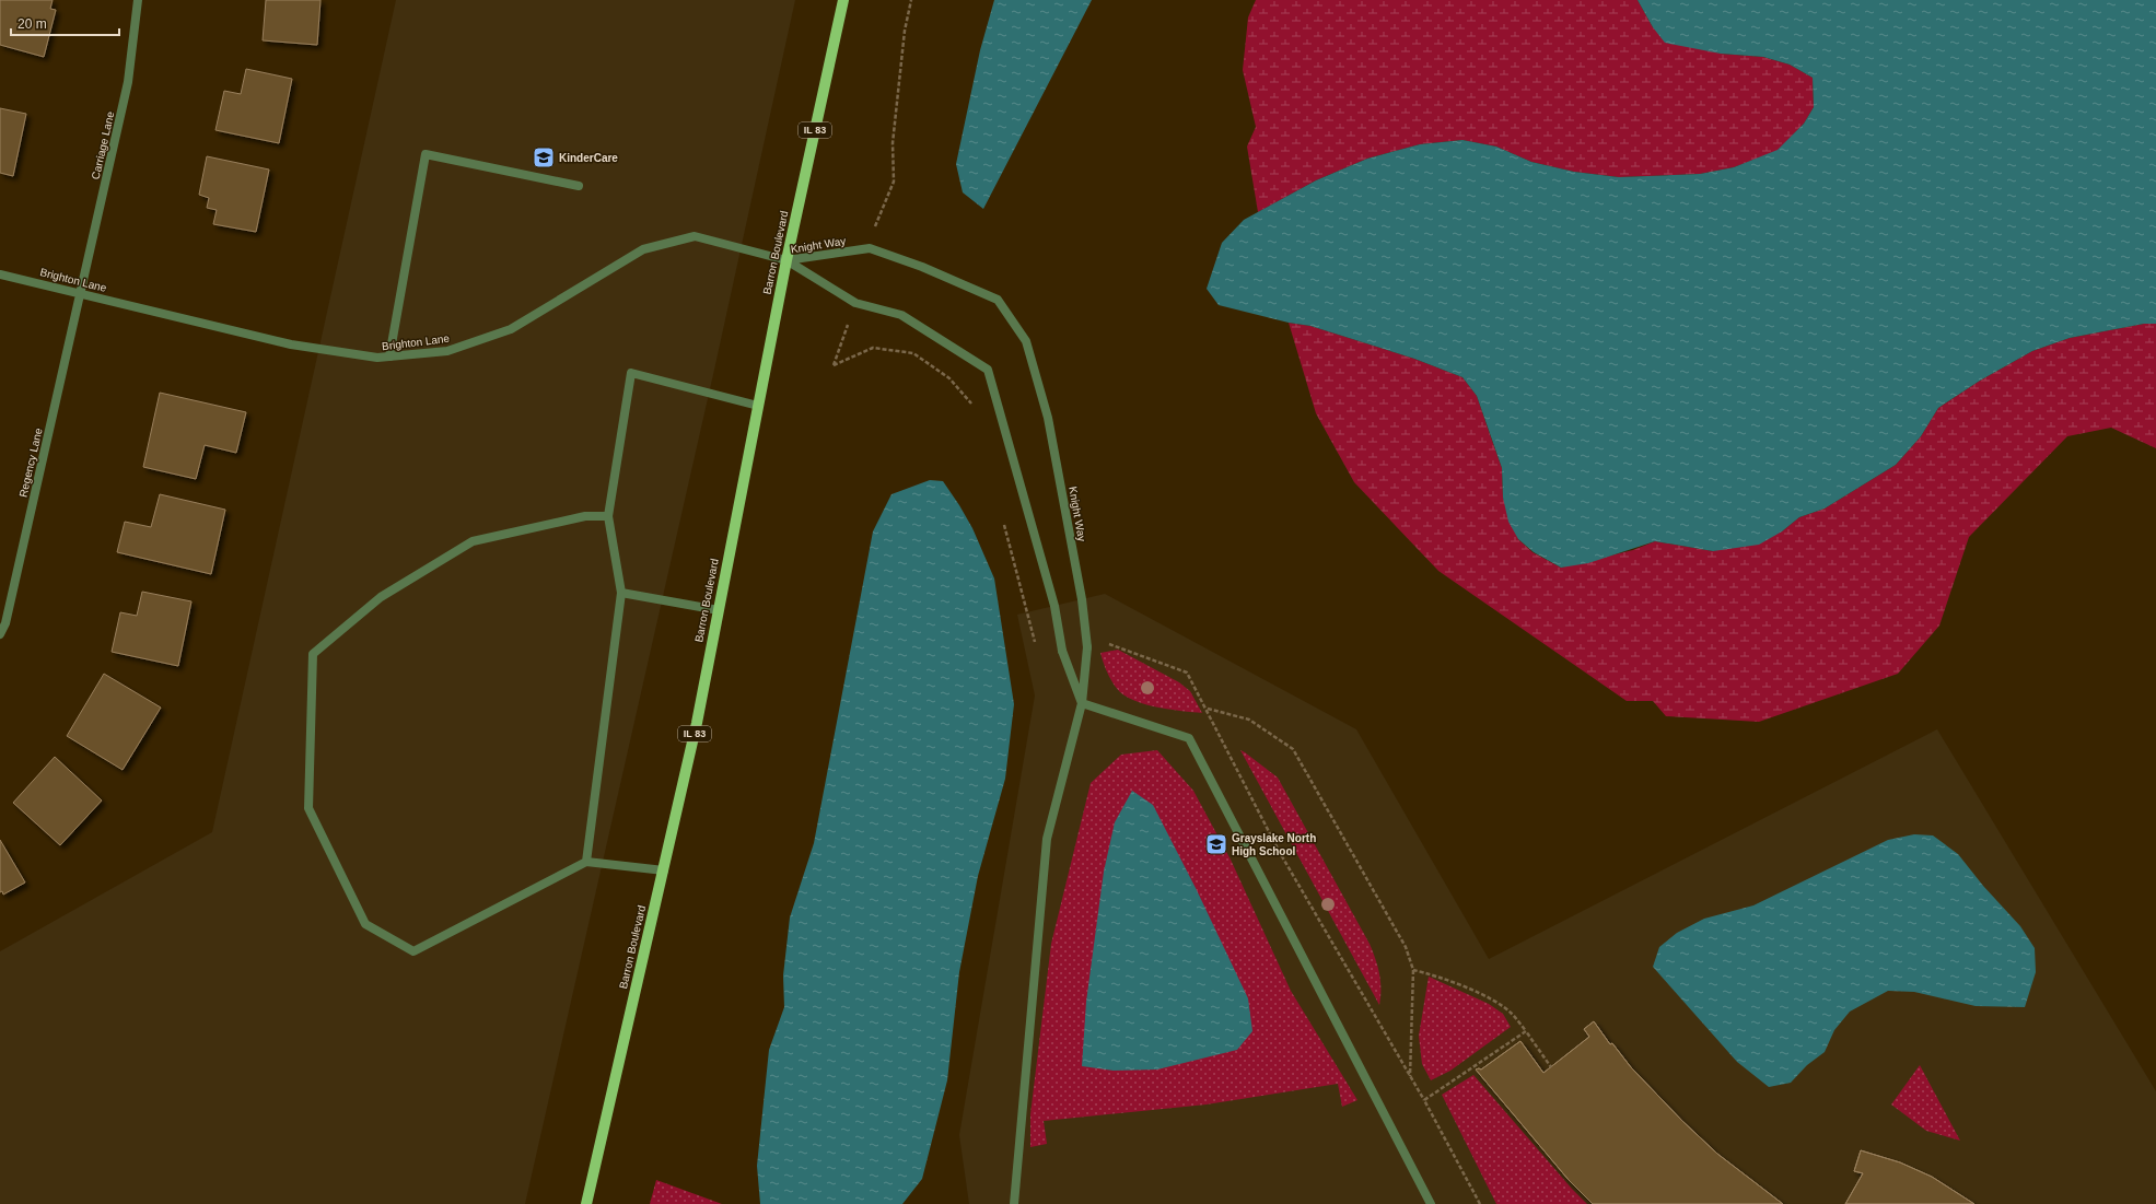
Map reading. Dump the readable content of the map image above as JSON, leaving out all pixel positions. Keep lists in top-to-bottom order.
{
  "streets": {
    "main road": ["IL 83", "Barron Boulevard"],
    "street": [
      "Carriage Lane",
      "Knight Way",
      "Brighton Lane",
      "Regency Lane"
    ]
  },
  "crossings": [
    ["Carriage Lane", "Brighton Lane"],
    ["Carriage Lane", "Regency Lane"],
    ["Knight Way", "Barron Boulevard"],
    ["Knight Way", "Brighton Lane"],
    ["Barron Boulevard", "Brighton Lane"],
    ["Brighton Lane", "Regency Lane"]
  ],
  "places": {
    "school or university": ["KinderCare", "Grayslake North High School"]
  },
  "scale_bar": "20 m"
}
